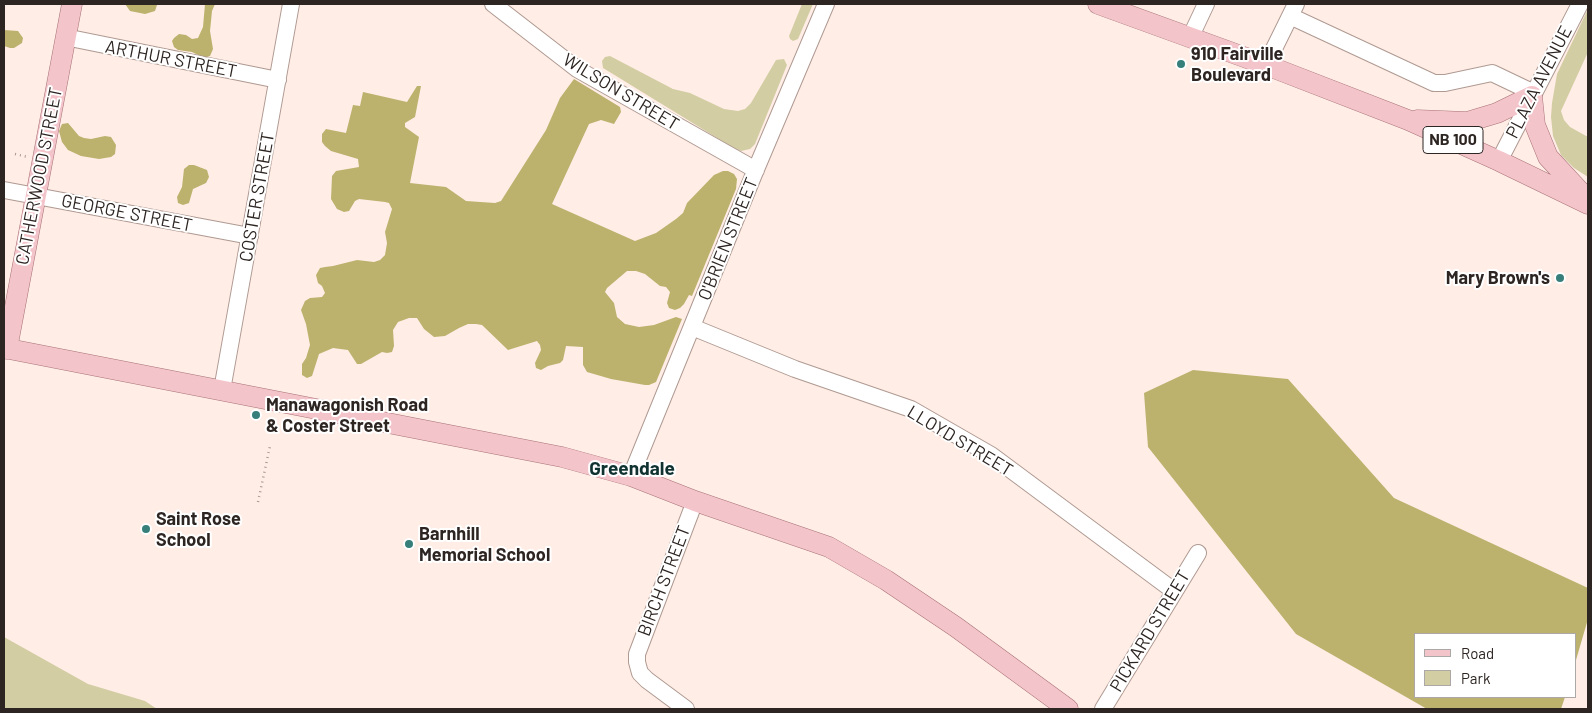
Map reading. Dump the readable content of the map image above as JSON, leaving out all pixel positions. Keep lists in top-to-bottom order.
{
  "streets": {
    "main road": ["NB 100", "CATHERWOOD STREET"],
    "street": [
      "ARTHUR STREET",
      "PLAZA AVENUE",
      "WILSON STREET",
      "COSTER STREET",
      "GEORGE STREET",
      "O'BRIEN STREET",
      "LLOYD STREET",
      "BIRCH STREET",
      "PICKARD STREET"
    ]
  },
  "crossings": [
    ["ARTHUR STREET", "CATHERWOOD STREET"],
    ["ARTHUR STREET", "COSTER STREET"],
    ["PLAZA AVENUE", "NB 100"],
    ["WILSON STREET", "O'BRIEN STREET"],
    ["CATHERWOOD STREET", "GEORGE STREET"],
    ["COSTER STREET", "GEORGE STREET"],
    ["O'BRIEN STREET", "LLOYD STREET"],
    ["LLOYD STREET", "PICKARD STREET"]
  ],
  "districts": ["Greendale"],
  "places": [
    "910 Fairville Boulevard",
    "Mary Brown's",
    "Manawagonish Road & Coster Street",
    "Saint Rose School",
    "Barnhill Memorial School"
  ],
  "legend": ["Road", "Park"]
}
